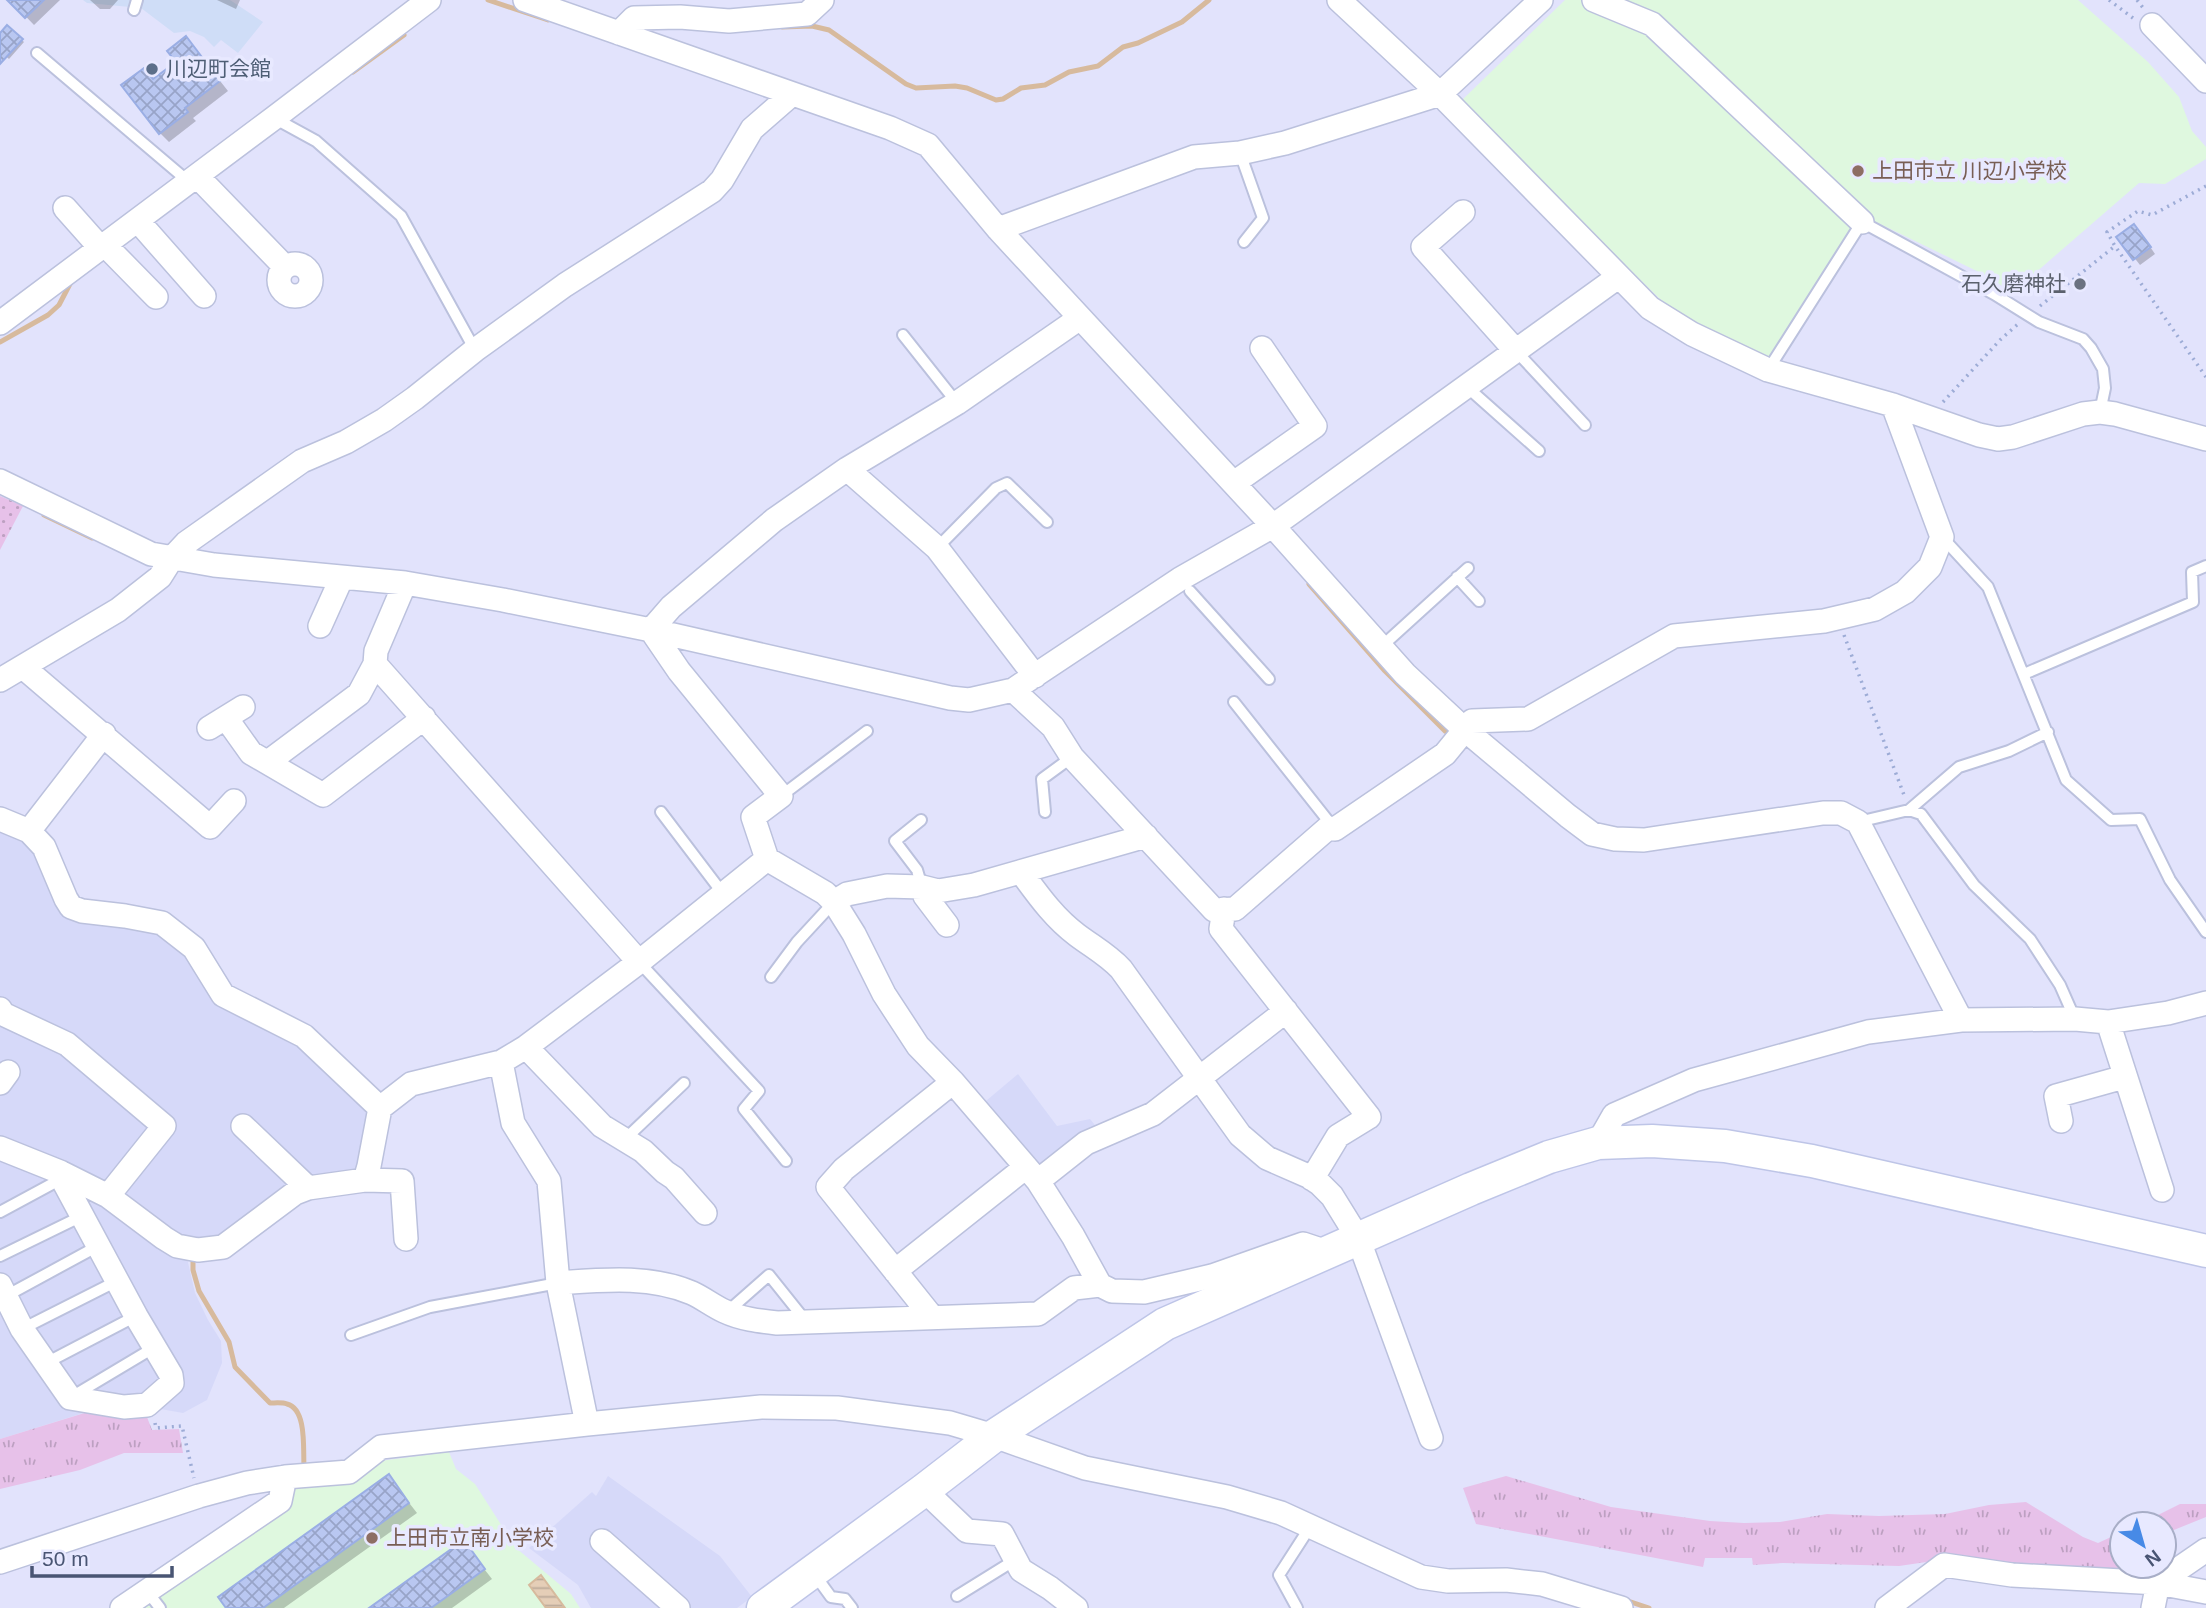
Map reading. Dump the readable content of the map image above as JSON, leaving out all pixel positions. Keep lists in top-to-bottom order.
{
  "places": [
    "川辺町会館",
    "上田市立 川辺小学校",
    "石久磨神社",
    "上田市立南小学校"
  ],
  "scale_bar": "50 m",
  "north": "bottom right"
}
